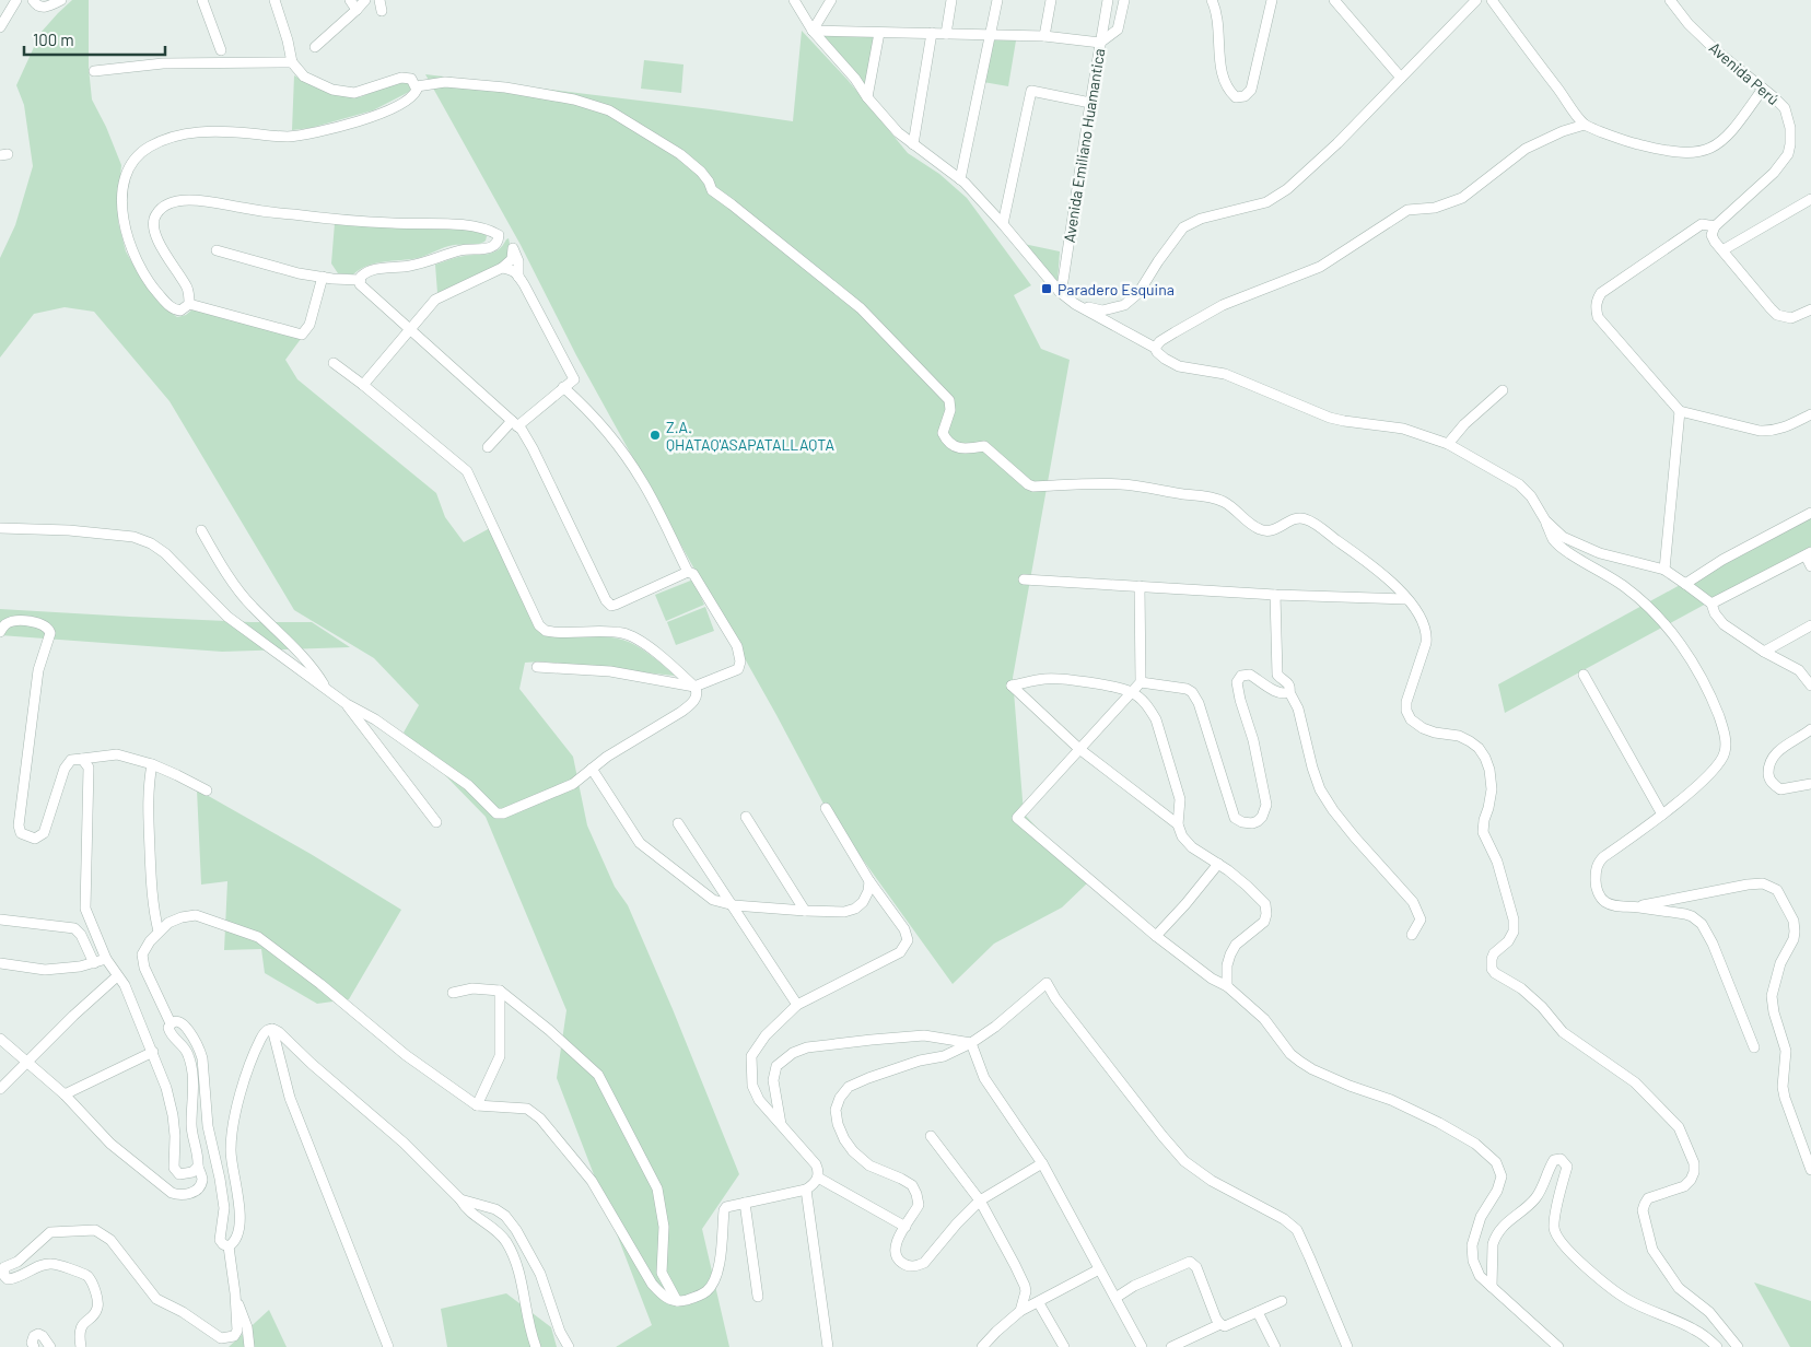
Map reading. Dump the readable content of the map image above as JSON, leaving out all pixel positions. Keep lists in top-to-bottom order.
{
  "streets": {
    "street": ["Avenida Perú", "Avenida Emiliano Huamantica"]
  },
  "places": {
    "transit": ["Paradero Esquina"],
    "other": ["Z.A. QHATAQ'ASAPATALLAQTA"]
  },
  "scale_bar": "100 m"
}
